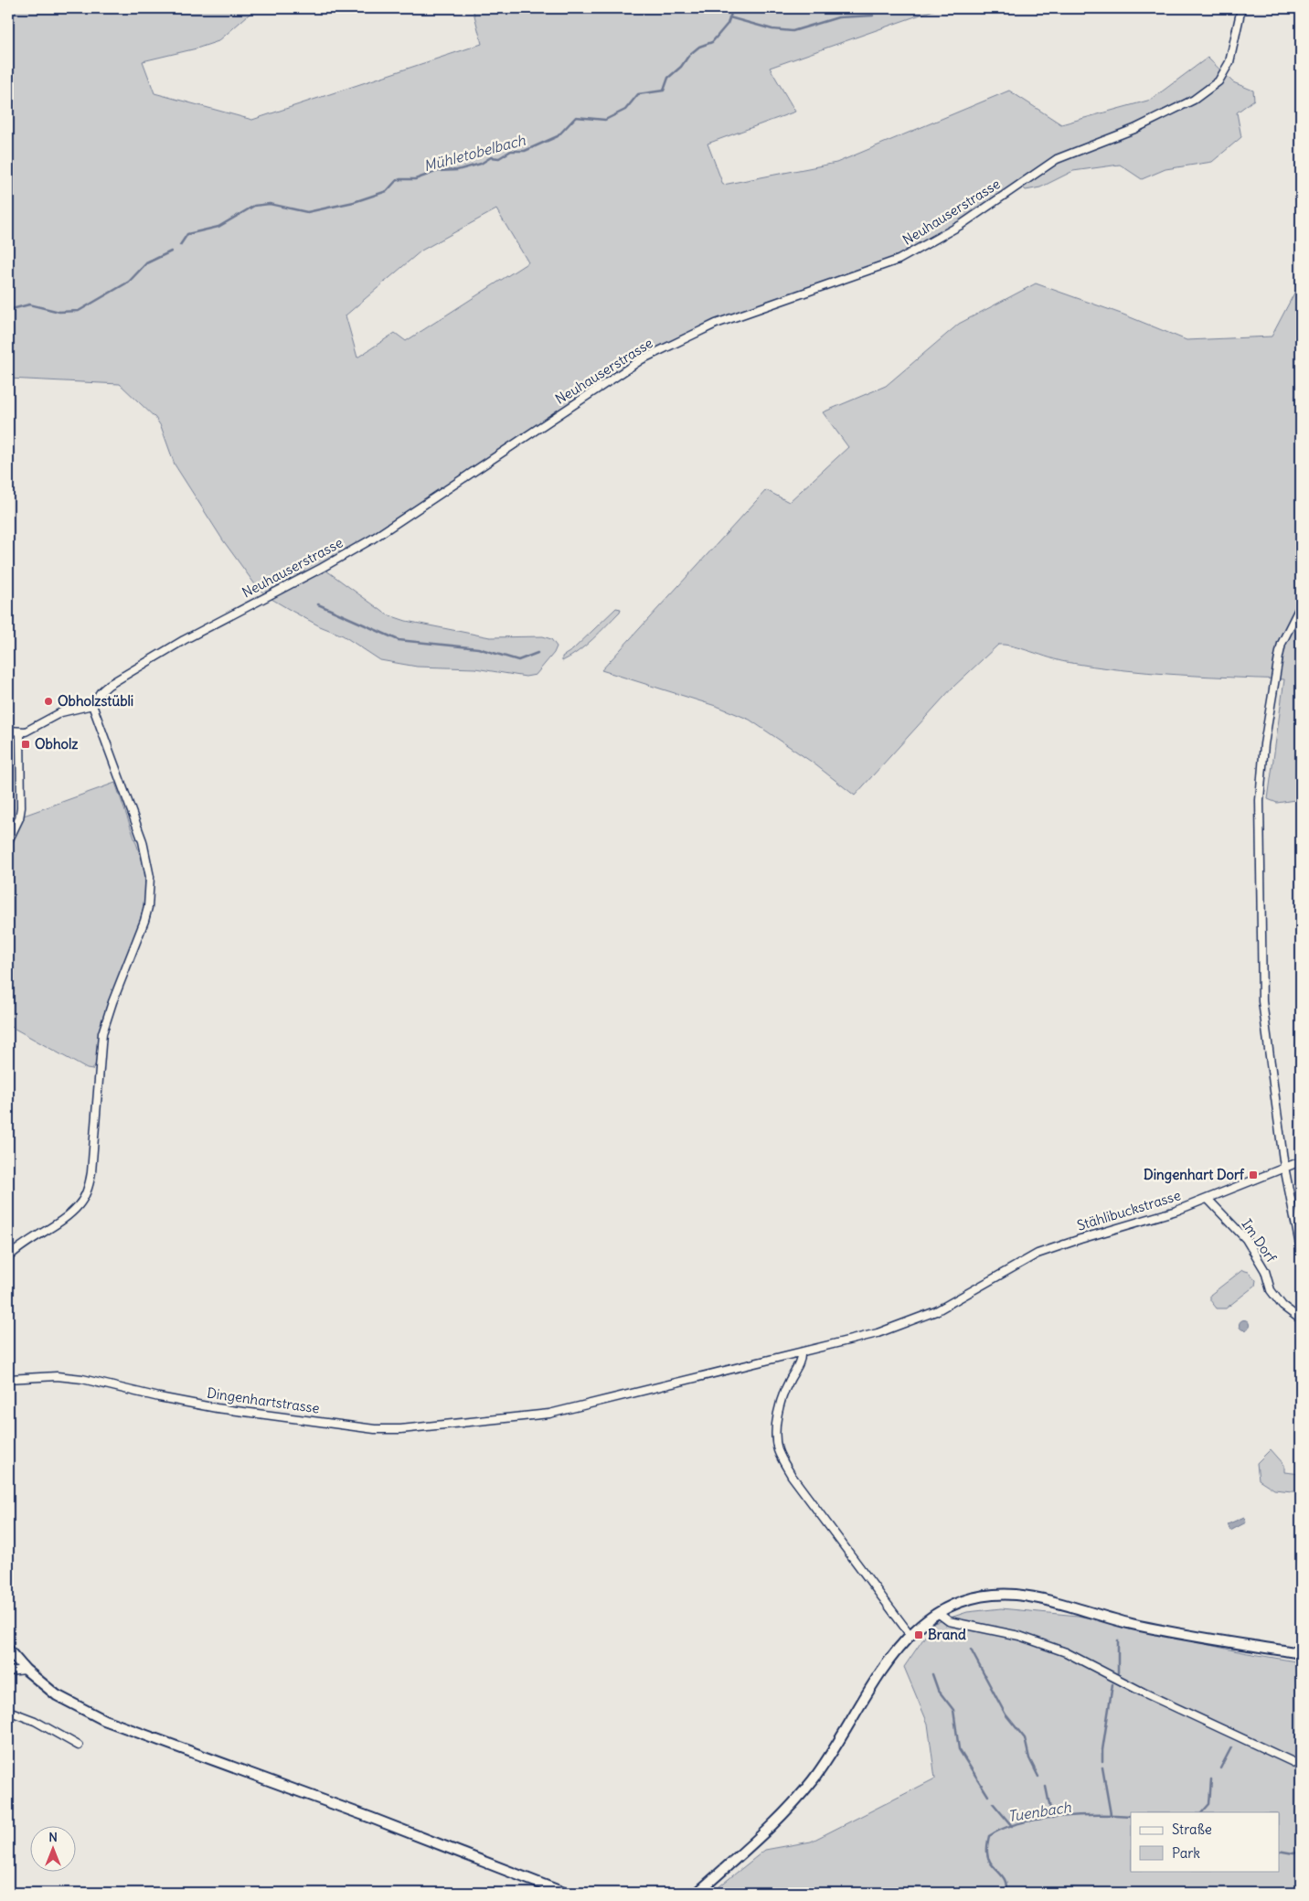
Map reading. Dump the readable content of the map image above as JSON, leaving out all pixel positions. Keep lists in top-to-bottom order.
{
  "streets": {
    "street": [
      "Neuhauserstrasse",
      "Stählibuckstrasse",
      "Im Dorf",
      "Dingenhartstrasse"
    ]
  },
  "crossings": [
    ["Stählibuckstrasse", "Im Dorf"],
    ["Stählibuckstrasse", "Dingenhartstrasse"]
  ],
  "water": ["Mühletobelbach", "Tuenbach"],
  "places": {
    "other": ["Obholzstübli"],
    "transit": ["Obholz", "Dingenhart Dorf", "Brand"]
  },
  "legend": ["Straße", "Park"],
  "north": "top"
}
